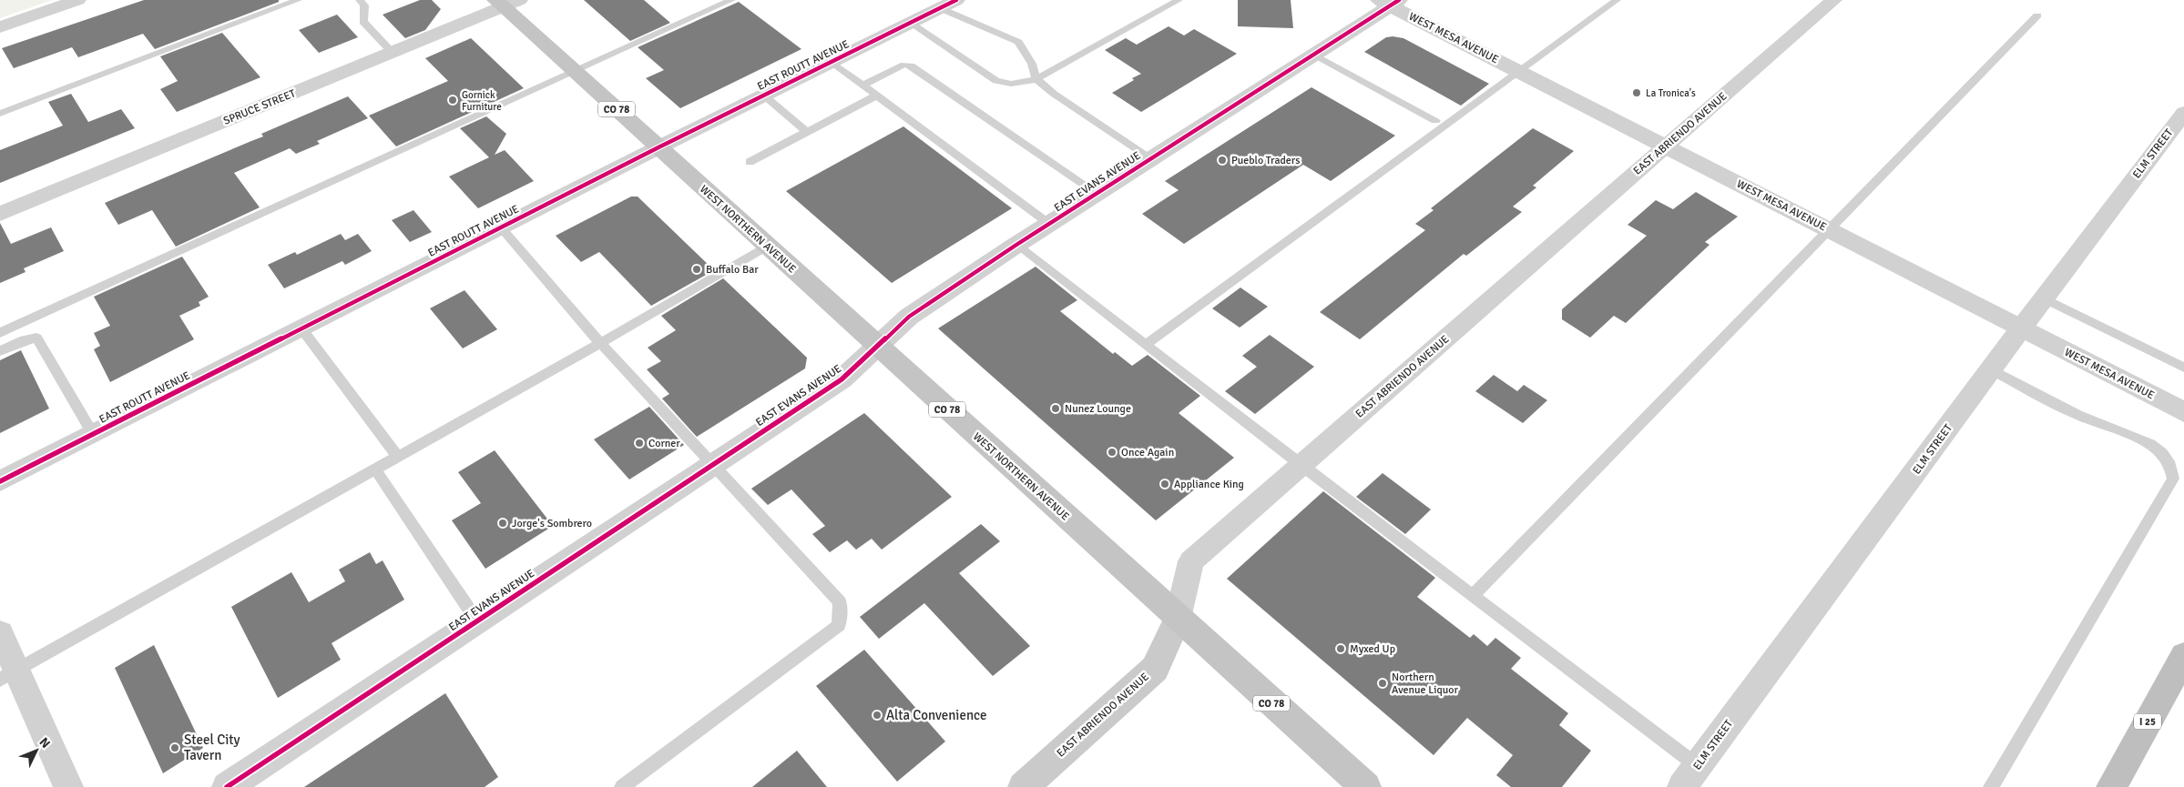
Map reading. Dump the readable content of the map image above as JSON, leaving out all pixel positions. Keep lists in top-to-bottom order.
{
  "streets": {
    "highway": ["I 25"],
    "main road": ["CO 78", "EAST ABRIENDO AVENUE", "WEST NORTHERN AVENUE"],
    "street": [
      "WEST MESA AVENUE",
      "EAST ROUTT AVENUE",
      "SPRUCE STREET",
      "ELM STREET",
      "EAST EVANS AVENUE"
    ]
  },
  "crossings": [
    ["WEST MESA AVENUE", "EAST ABRIENDO AVENUE"],
    ["WEST MESA AVENUE", "ELM STREET"],
    ["WEST MESA AVENUE", "EAST EVANS AVENUE"],
    ["EAST ROUTT AVENUE", "WEST NORTHERN AVENUE"],
    ["SPRUCE STREET", "WEST NORTHERN AVENUE"],
    ["EAST ABRIENDO AVENUE", "WEST NORTHERN AVENUE"],
    ["EAST EVANS AVENUE", "WEST NORTHERN AVENUE"]
  ],
  "places": [
    "La Tronica's",
    "Gornick Furniture",
    "Pueblo Traders",
    "Buffalo Bar",
    "Nunez Lounge",
    "Corner",
    "Once Again",
    "Appliance King",
    "Jorge's Sombrero",
    "Myxed Up",
    "Northern Avenue Liquor",
    "Alta Convenience",
    "Steel City Tavern"
  ],
  "north": "top right"
}
